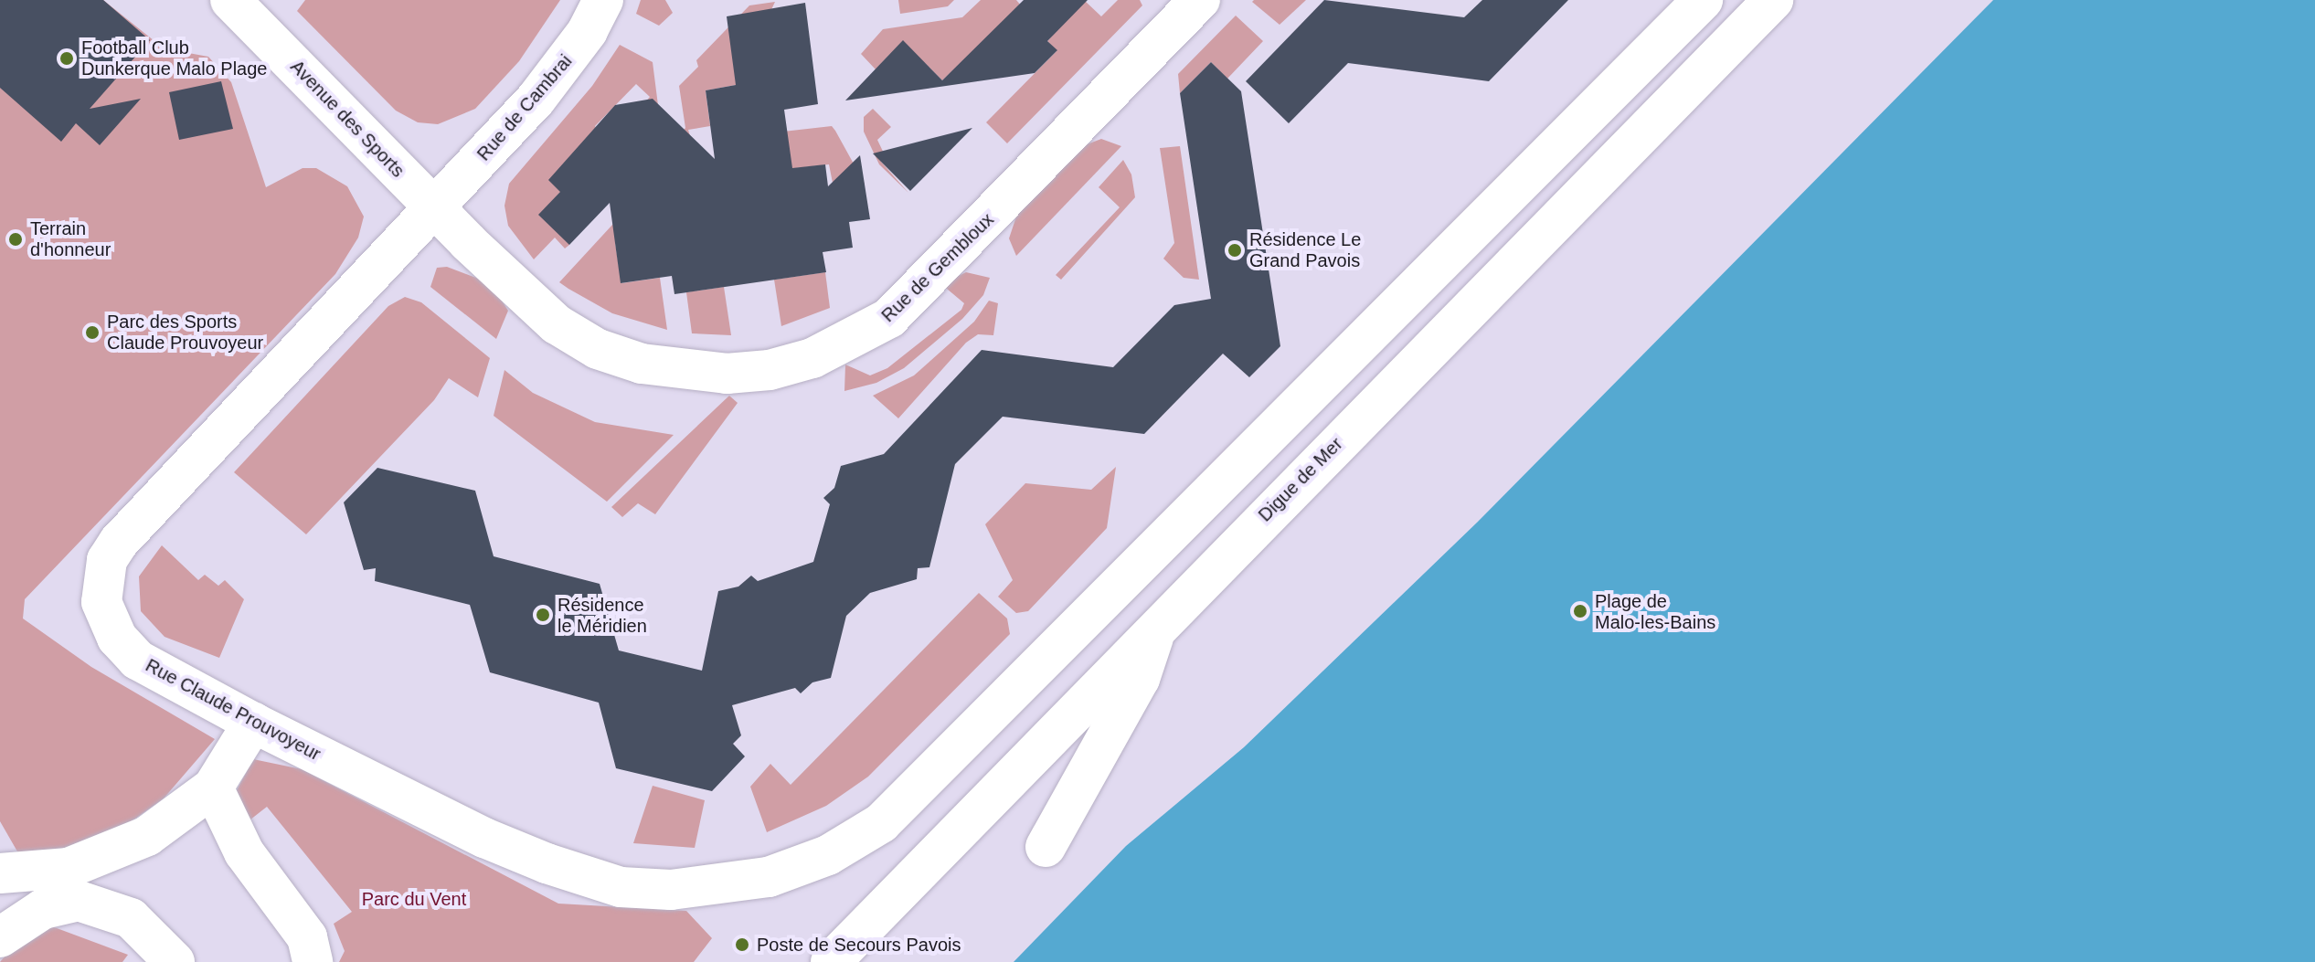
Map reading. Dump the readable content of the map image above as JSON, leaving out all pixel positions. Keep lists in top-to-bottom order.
{
  "streets": {
    "street": [
      "Rue de Cambrai",
      "Avenue des Sports",
      "Rue de Gembloux",
      "Digue de Mer",
      "Rue Claude Prouvoyeur"
    ]
  },
  "crossings": [
    ["Rue de Cambrai", "Avenue des Sports"],
    ["Rue de Cambrai", "Rue de Gembloux"],
    ["Rue de Cambrai", "Rue Claude Prouvoyeur"],
    ["Avenue des Sports", "Rue de Gembloux"],
    ["Avenue des Sports", "Rue Claude Prouvoyeur"],
    ["Rue de Gembloux", "Rue Claude Prouvoyeur"]
  ],
  "parks": ["Parc du Vent"],
  "places": [
    "Football Club Dunkerque Malo Plage",
    "Terrain d'honneur",
    "Résidence Le Grand Pavois",
    "Parc des Sports Claude Prouvoyeur",
    "Plage de Malo-les-Bains",
    "Résidence le Méridien",
    "Poste de Secours Pavois"
  ]
}
